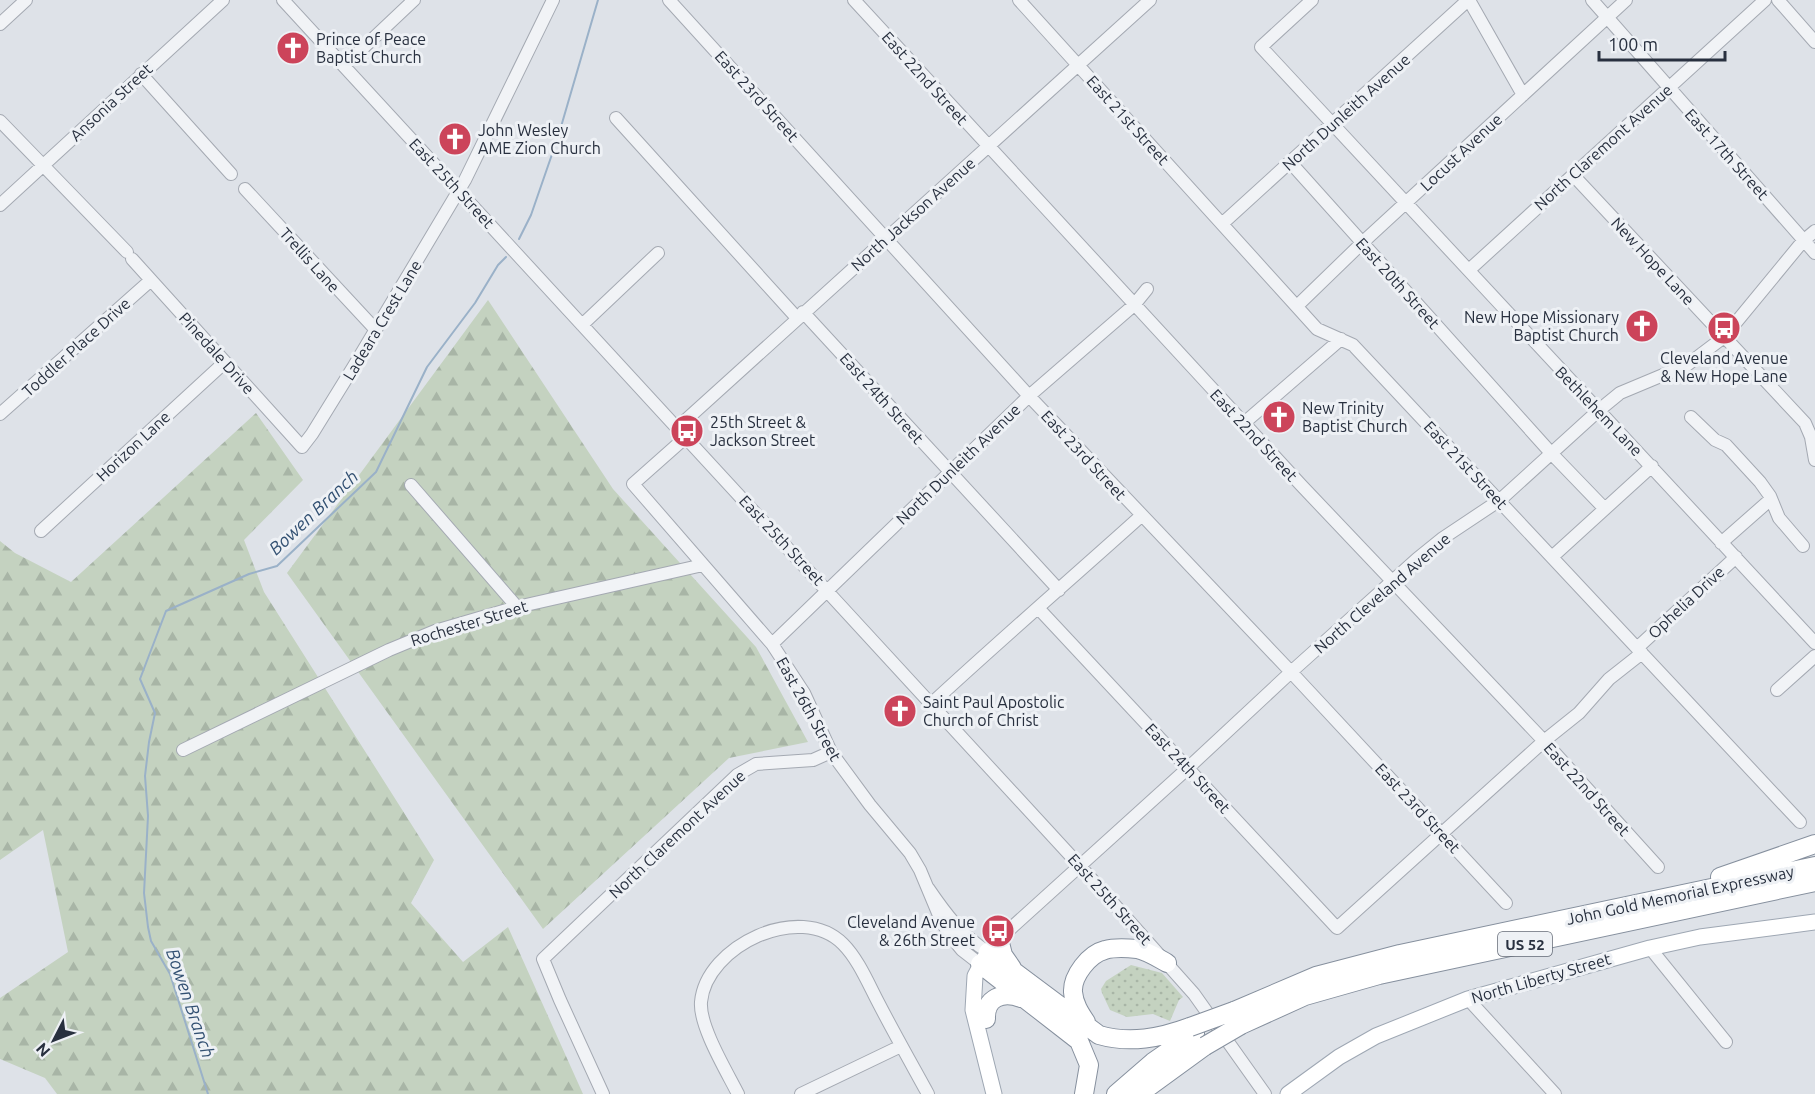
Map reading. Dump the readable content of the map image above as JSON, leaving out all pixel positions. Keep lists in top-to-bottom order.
{
  "streets": {
    "highway": ["John Gold Memorial Expressway", "US 52"],
    "main road": ["North Liberty Street"],
    "street": [
      "East 22nd Street",
      "East 23rd Street",
      "Ansonia Street",
      "North Dunleith Avenue",
      "East 21st Street",
      "North Claremont Avenue",
      "Locust Avenue",
      "East 17th Street",
      "East 25th Street",
      "North Jackson Avenue",
      "Trellis Lane",
      "New Hope Lane",
      "East 20th Street",
      "Ladeara Crest Lane",
      "Toddler Place Drive",
      "Pinedale Drive",
      "East 24th Street",
      "Bethlehem Lane",
      "Horizon Lane",
      "North Cleveland Avenue",
      "Ophelia Drive",
      "Rochester Street",
      "East 26th Street"
    ]
  },
  "crossings": [
    ["East 22nd Street", "North Dunleith Avenue"],
    ["East 22nd Street", "North Jackson Avenue"],
    ["East 22nd Street", "North Cleveland Avenue"],
    ["East 22nd Street", "Ophelia Drive"],
    ["East 23rd Street", "North Dunleith Avenue"],
    ["East 23rd Street", "North Jackson Avenue"],
    ["East 23rd Street", "North Cleveland Avenue"],
    ["East 23rd Street", "Ophelia Drive"],
    ["Ansonia Street", "Pinedale Drive"],
    ["North Dunleith Avenue", "East 21st Street"],
    ["North Dunleith Avenue", "East 25th Street"],
    ["North Dunleith Avenue", "East 20th Street"],
    ["North Dunleith Avenue", "East 24th Street"],
    ["North Dunleith Avenue", "Bethlehem Lane"],
    ["North Dunleith Avenue", "East 26th Street"],
    ["East 21st Street", "Locust Avenue"],
    ["East 21st Street", "North Jackson Avenue"],
    ["East 21st Street", "North Cleveland Avenue"],
    ["East 21st Street", "Ophelia Drive"],
    ["North Claremont Avenue", "East 17th Street"],
    ["North Claremont Avenue", "New Hope Lane"],
    ["North Claremont Avenue", "Bethlehem Lane"],
    ["North Claremont Avenue", "East 26th Street"],
    ["Locust Avenue", "East 17th Street"],
    ["Locust Avenue", "East 20th Street"],
    ["Locust Avenue", "Bethlehem Lane"],
    ["East 17th Street", "North Cleveland Avenue"],
    ["East 25th Street", "North Jackson Avenue"],
    ["East 25th Street", "Ladeara Crest Lane"],
    ["East 25th Street", "North Cleveland Avenue"],
    ["North Jackson Avenue", "East 24th Street"],
    ["North Jackson Avenue", "East 26th Street"],
    ["Trellis Lane", "Ladeara Crest Lane"],
    ["New Hope Lane", "North Cleveland Avenue"],
    ["East 20th Street", "North Cleveland Avenue"],
    ["Ladeara Crest Lane", "Pinedale Drive"],
    ["Toddler Place Drive", "Pinedale Drive"],
    ["Pinedale Drive", "Horizon Lane"],
    ["East 24th Street", "North Cleveland Avenue"],
    ["East 24th Street", "Ophelia Drive"],
    ["Bethlehem Lane", "North Cleveland Avenue"],
    ["Bethlehem Lane", "Ophelia Drive"],
    ["North Cleveland Avenue", "East 26th Street"],
    ["Rochester Street", "East 26th Street"]
  ],
  "water": ["Bowen Branch"],
  "places": {
    "church": [
      "Prince of Peace Baptist Church",
      "John Wesley AME Zion Church",
      "New Hope Missionary Baptist Church",
      "New Trinity Baptist Church",
      "Saint Paul Apostolic Church of Christ"
    ],
    "bus stop": ["Cleveland Avenue & New Hope Lane", "25th Street & Jackson Street", "Cleveland Avenue & 26th Street"]
  },
  "scale_bar": "100 m",
  "north": "bottom left"
}
